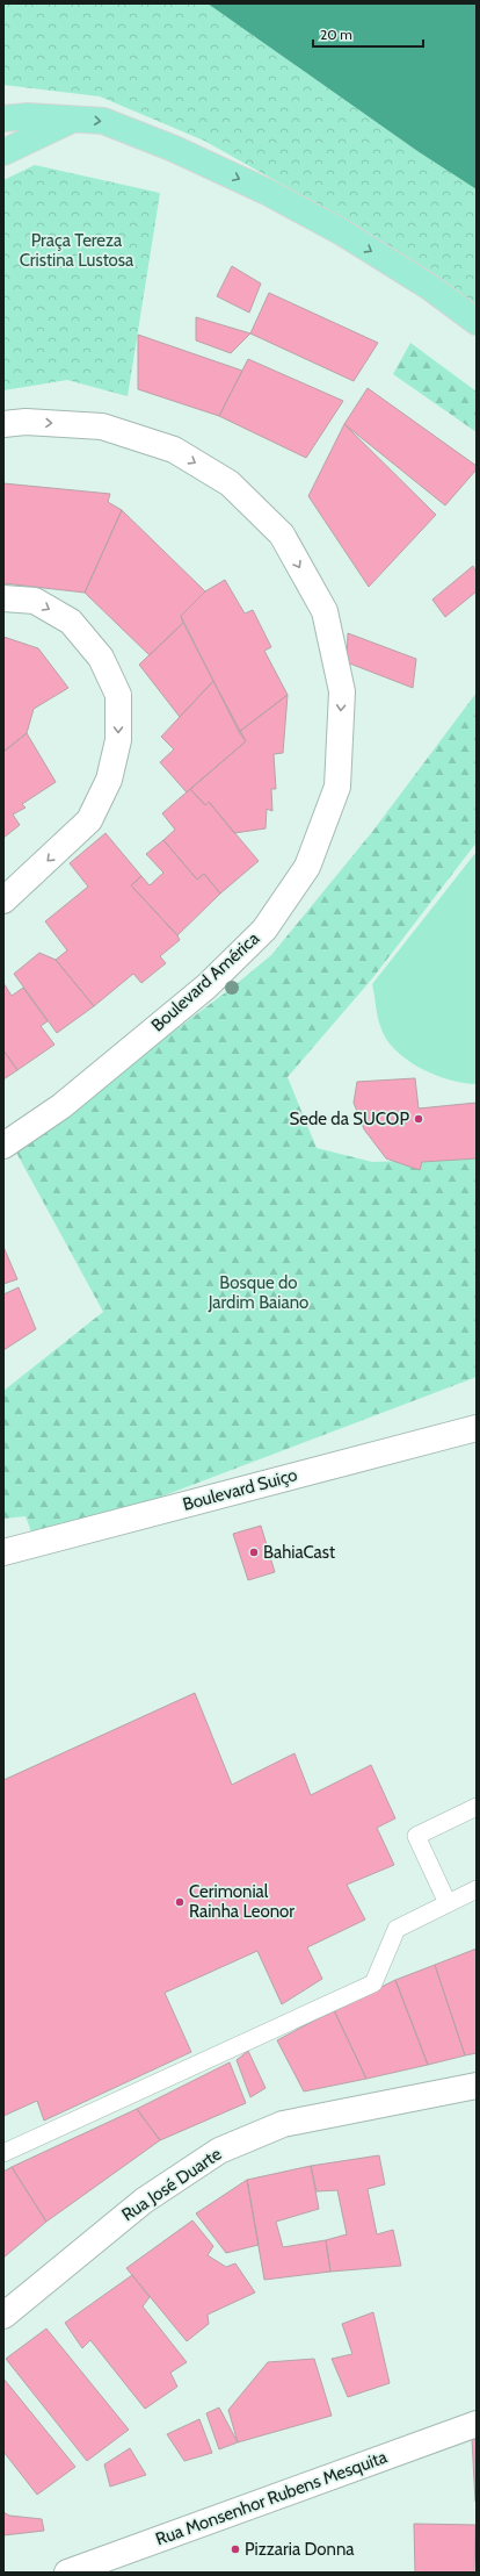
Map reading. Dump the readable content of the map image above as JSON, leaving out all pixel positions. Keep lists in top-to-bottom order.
{
  "streets": {
    "street": [
      "Boulevard América",
      "Boulevard Suiço",
      "Rua José Duarte",
      "Rua Monsenhor Rubens Mesquita"
    ]
  },
  "parks": ["Praça Tereza Cristina Lustosa", "Bosque do Jardim Baiano"],
  "places": [
    "Sede da SUCOP",
    "BahiaCast",
    "Cerimonial Rainha Leonor",
    "Pizzaria Donna"
  ],
  "scale_bar": "20 m"
}
